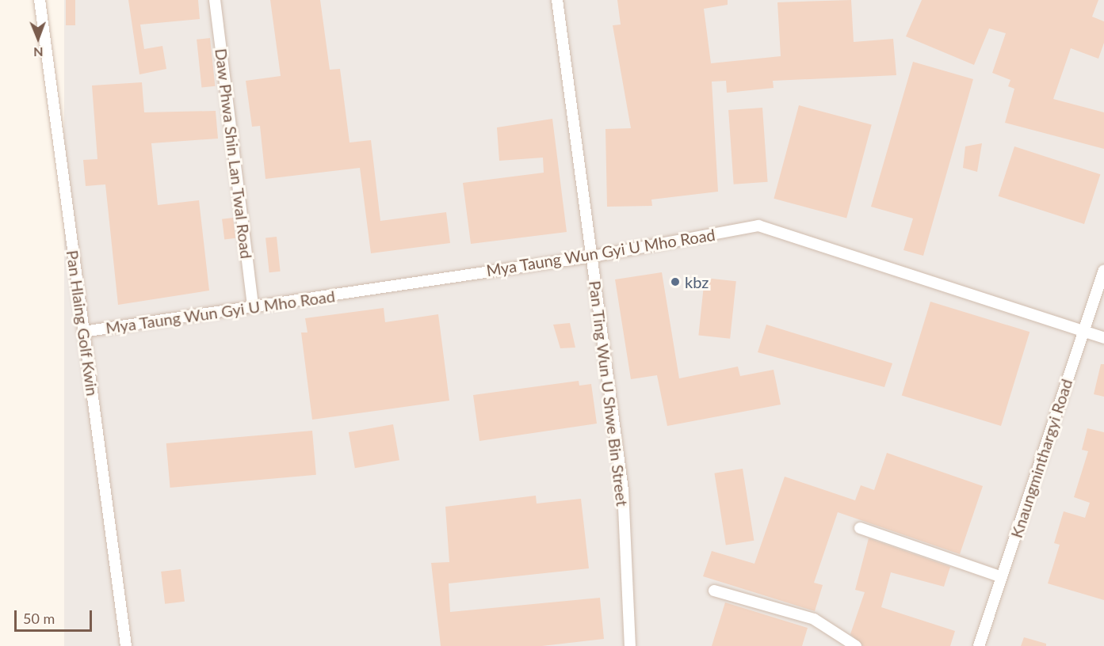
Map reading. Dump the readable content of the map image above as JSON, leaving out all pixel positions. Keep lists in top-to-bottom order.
{
  "streets": {
    "street": [
      "Daw Phwa Shin Lan Twal Road",
      "Mya Taung Wun Gyi U Mho Road",
      "Pan Hlaing Golf Kwin",
      "Pan Ting Wun U Shwe Bin Street",
      "Knaungminthargyi Road"
    ]
  },
  "crossings": [
    ["Daw Phwa Shin Lan Twal Road", "Mya Taung Wun Gyi U Mho Road"],
    ["Mya Taung Wun Gyi U Mho Road", "Pan Hlaing Golf Kwin"],
    ["Mya Taung Wun Gyi U Mho Road", "Pan Ting Wun U Shwe Bin Street"],
    ["Mya Taung Wun Gyi U Mho Road", "Knaungminthargyi Road"]
  ],
  "places": ["kbz"],
  "scale_bar": "50 m",
  "north": "bottom"
}
